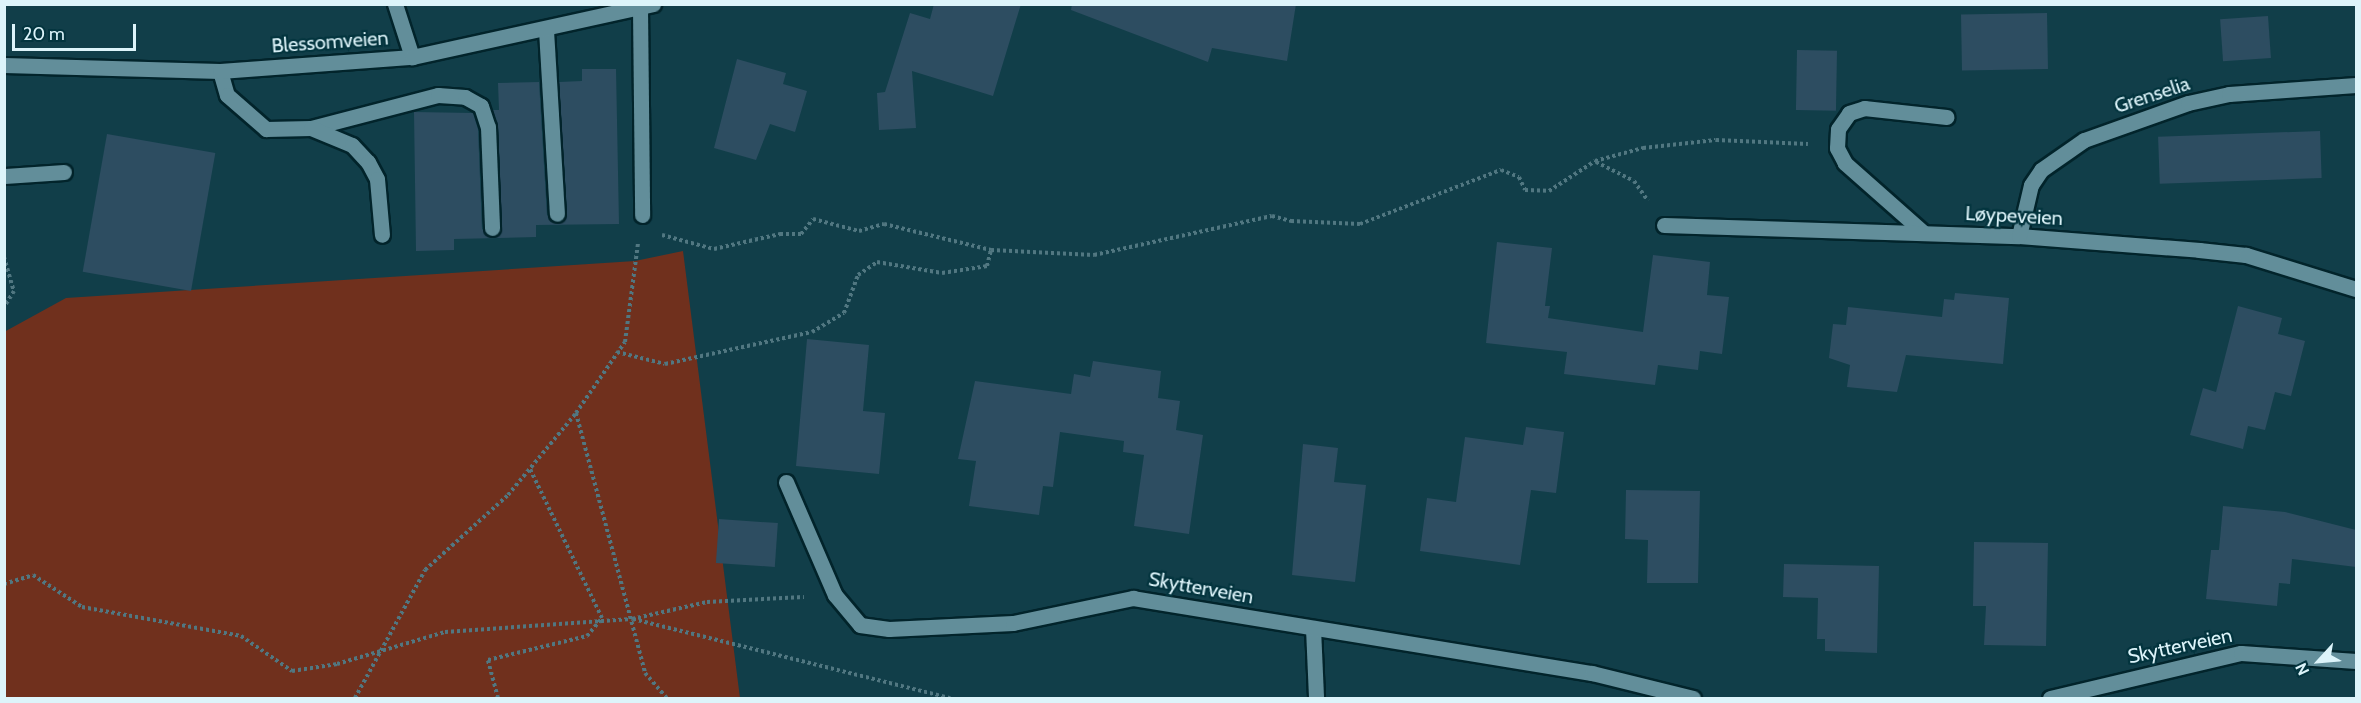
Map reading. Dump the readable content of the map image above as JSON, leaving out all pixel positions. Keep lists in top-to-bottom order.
{
  "streets": {
    "street": [
      "Blessomveien",
      "Grenselia",
      "Løypeveien",
      "Skytterveien"
    ]
  },
  "crossings": [
    ["Grenselia", "Løypeveien"]
  ],
  "scale_bar": "20 m",
  "north": "bottom left"
}
